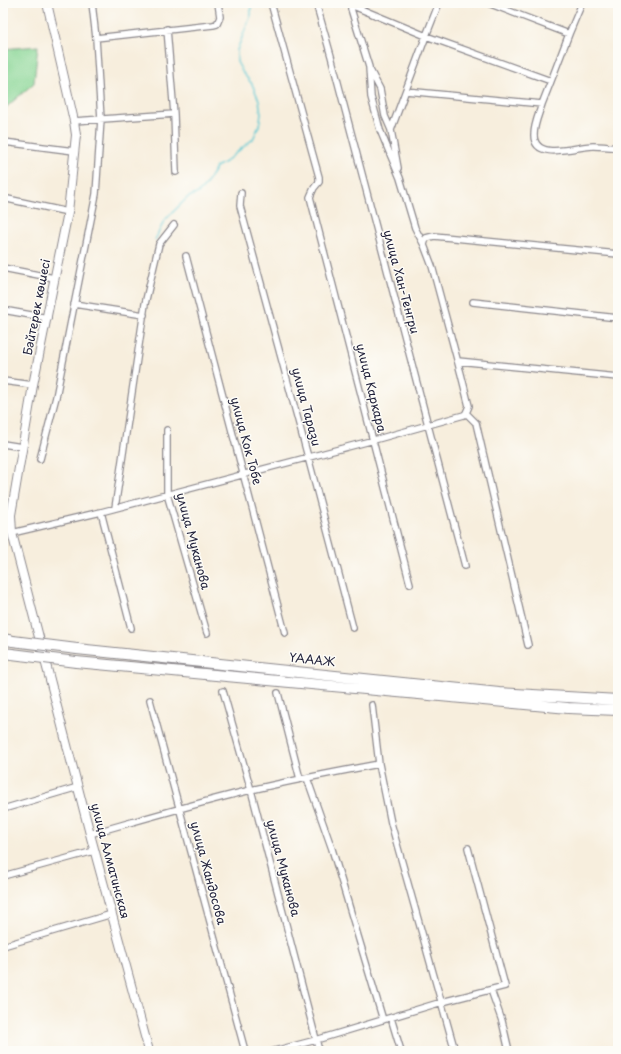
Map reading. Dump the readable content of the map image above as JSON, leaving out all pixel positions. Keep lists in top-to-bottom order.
{
  "streets": {
    "highway": ["ҮАААЖ"],
    "street": [
      "улица Хан-Тенгри",
      "Бәйтерек көшесі",
      "улица Каркара",
      "улица Тарази",
      "улица Кок Тобе",
      "улица Муканова",
      "улица Алматинская",
      "улица Жандосова"
    ]
  },
  "crossings": [
    ["Бәйтерек көшесі", "улица Алматинская"]
  ]
}
